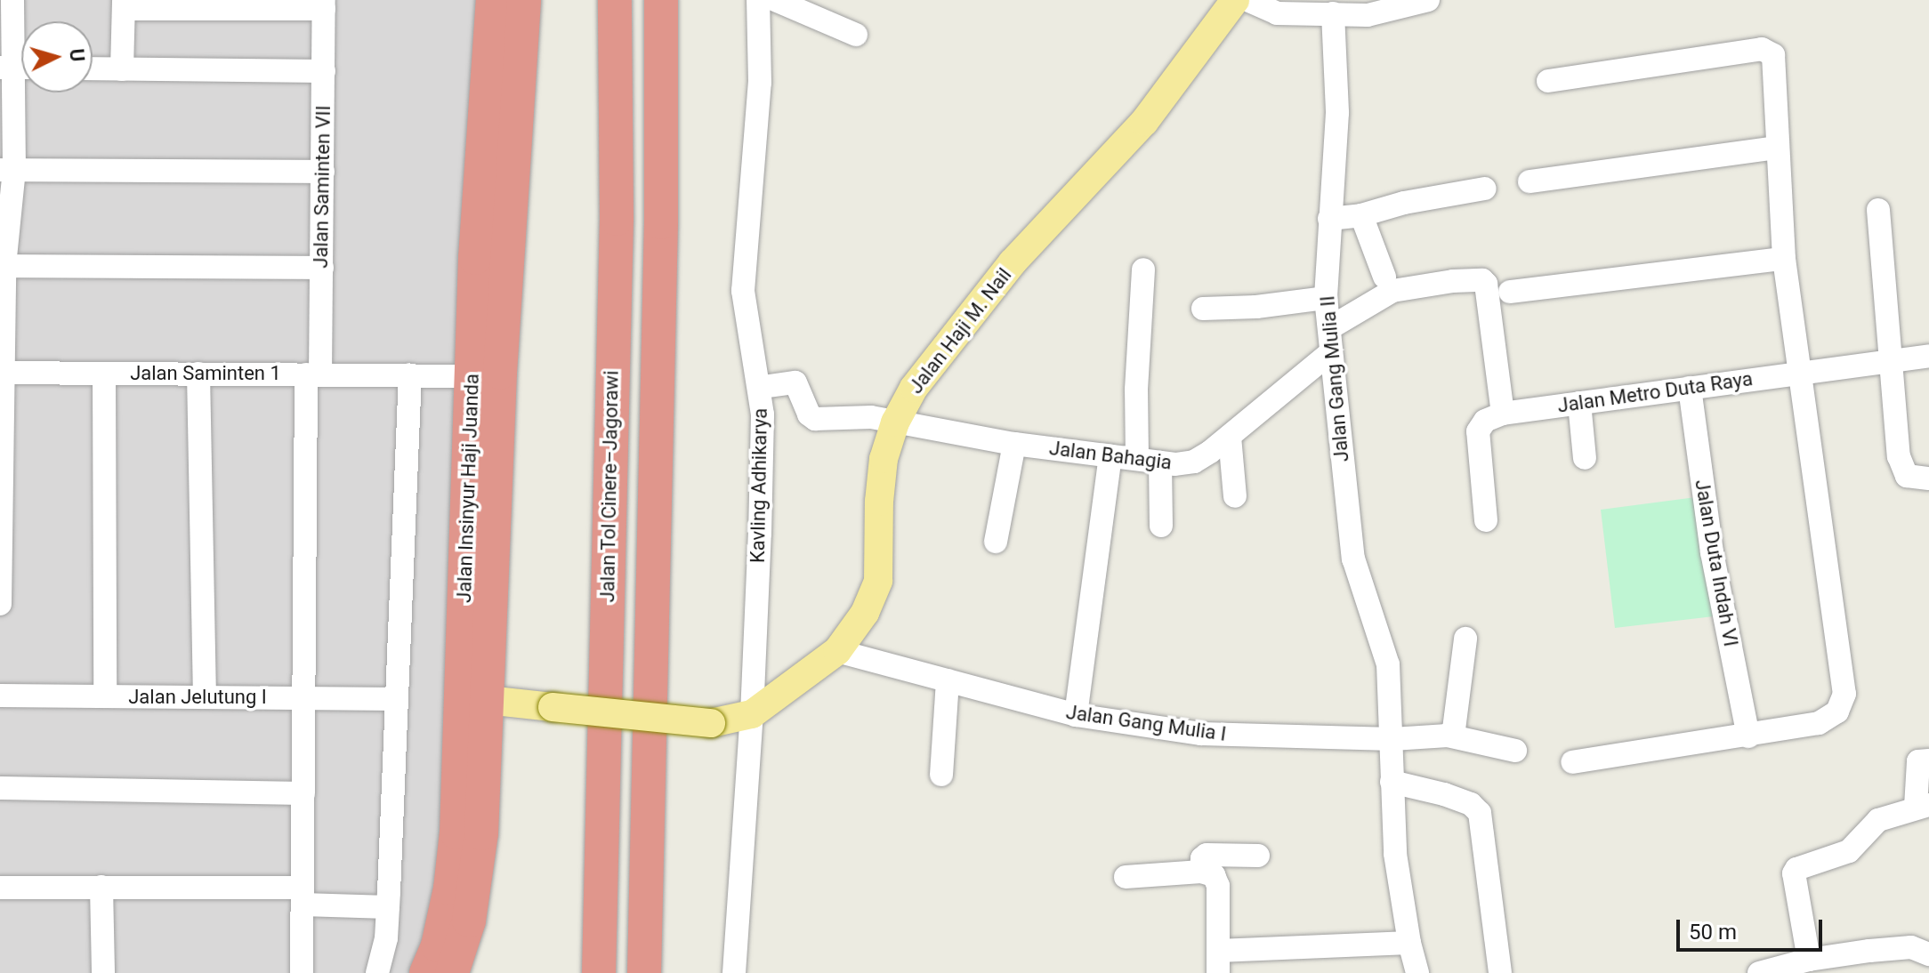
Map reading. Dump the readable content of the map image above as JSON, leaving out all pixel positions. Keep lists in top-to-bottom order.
{
  "streets": {
    "highway": ["Jalan Tol Cinere–Jagorawi", "Jalan Insinyur Haji Juanda"],
    "main road": ["Jalan Haji M. Nail"],
    "street": [
      "Jalan Saminten VII",
      "Jalan Saminten 1",
      "Jalan Gang Mulia II",
      "Jalan Metro Duta Raya",
      "Jalan Bahagia",
      "Kavling Adhikarya",
      "Jalan Duta Indah VI",
      "Jalan Jelutung I",
      "Jalan Gang Mulia I"
    ]
  },
  "crossings": [
    ["Jalan Saminten VII", "Jalan Saminten 1"],
    ["Jalan Saminten VII", "Jalan Jelutung I"],
    ["Jalan Haji M. Nail", "Jalan Bahagia"],
    ["Jalan Haji M. Nail", "Kavling Adhikarya"],
    ["Jalan Haji M. Nail", "Jalan Insinyur Haji Juanda"],
    ["Jalan Haji M. Nail", "Jalan Gang Mulia I"],
    ["Jalan Saminten 1", "Jalan Insinyur Haji Juanda"],
    ["Jalan Gang Mulia II", "Jalan Bahagia"],
    ["Jalan Gang Mulia II", "Jalan Gang Mulia I"],
    ["Jalan Metro Duta Raya", "Jalan Duta Indah VI"]
  ],
  "scale_bar": "50 m",
  "north": "right"
}
